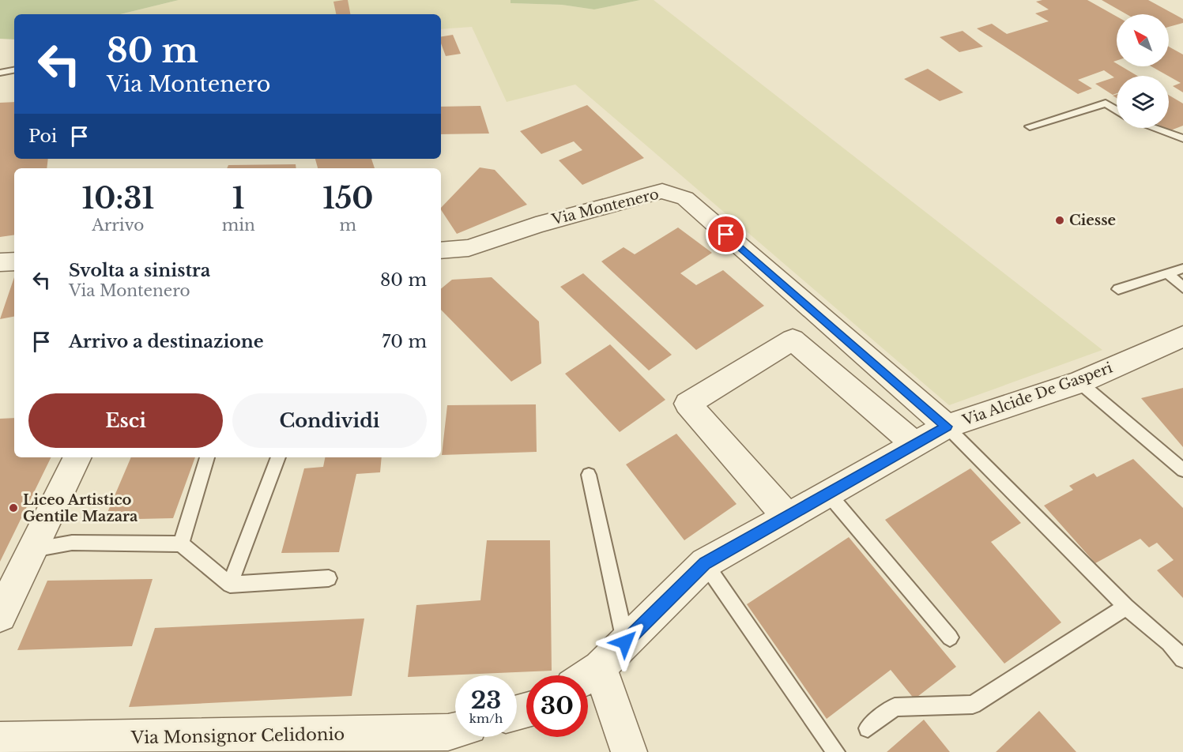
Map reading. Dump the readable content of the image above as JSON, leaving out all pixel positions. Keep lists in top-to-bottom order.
{
  "streets": {
    "street": ["Via Montenero", "Via Alcide De Gasperi", "Via Monsignor Celidonio"]
  },
  "crossings": [
    ["Via Montenero", "Via Alcide De Gasperi"]
  ],
  "places": ["Ciesse", "Liceo Artistico Gentile Mazara"],
  "north": "top left",
  "page": {
    "turn": ["80 m", "Via Montenero"],
    "then": "Poi",
    "eta": [
      "10:31",
      "Arrivo",
      "1",
      "min",
      "150",
      "m"
    ],
    "list": [
      {
        "name": "Svolta a sinistra",
        "note": "Via Montenero",
        "value": "80 m"
      },
      {
        "name": "Arrivo a destinazione",
        "value": "70 m"
      }
    ],
    "buttons": ["Esci", "Condividi"],
    "speed": "23 km/h",
    "limit": "30"
  }
}
